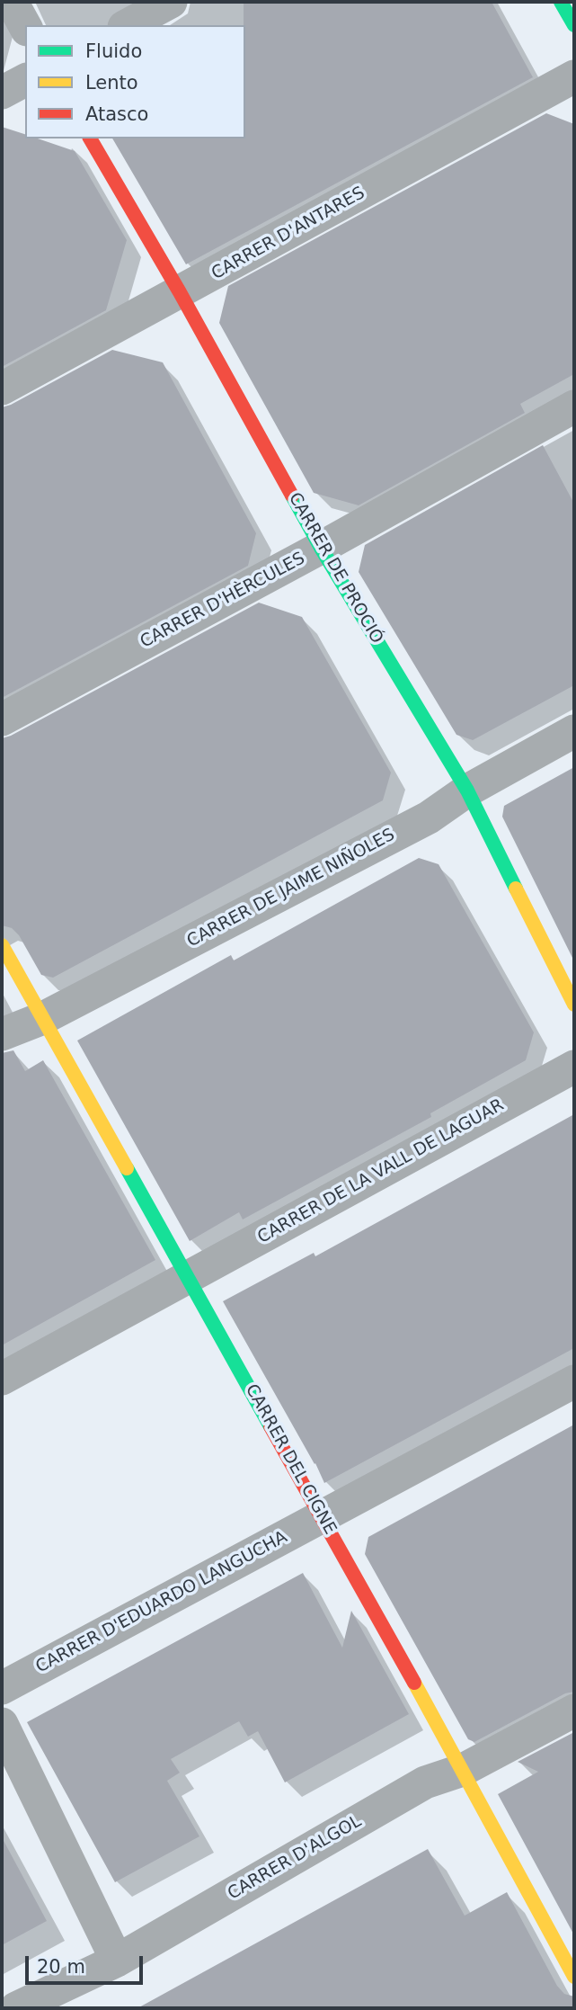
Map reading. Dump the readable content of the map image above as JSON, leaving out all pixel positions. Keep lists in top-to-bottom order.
{
  "streets": {
    "street": [
      "CARRER D'ANTARES",
      "CARRER DE PROCIÓ",
      "CARRER D'HÈRCULES",
      "CARRER DE JAIME NIÑOLES",
      "CARRER DE LA VALL DE LAGUAR",
      "CARRER DEL CIGNE",
      "CARRER D'EDUARDO LANGUCHA",
      "CARRER D'ALGOL"
    ]
  },
  "crossings": [
    ["CARRER D'ANTARES", "CARRER DE PROCIÓ"],
    ["CARRER DE PROCIÓ", "CARRER D'HÈRCULES"],
    ["CARRER DE PROCIÓ", "CARRER DE JAIME NIÑOLES"],
    ["CARRER DE JAIME NIÑOLES", "CARRER DEL CIGNE"],
    ["CARRER DE LA VALL DE LAGUAR", "CARRER DEL CIGNE"],
    ["CARRER DEL CIGNE", "CARRER D'EDUARDO LANGUCHA"],
    ["CARRER DEL CIGNE", "CARRER D'ALGOL"]
  ],
  "legend": ["Fluido", "Lento", "Atasco"],
  "scale_bar": "20 m"
}
